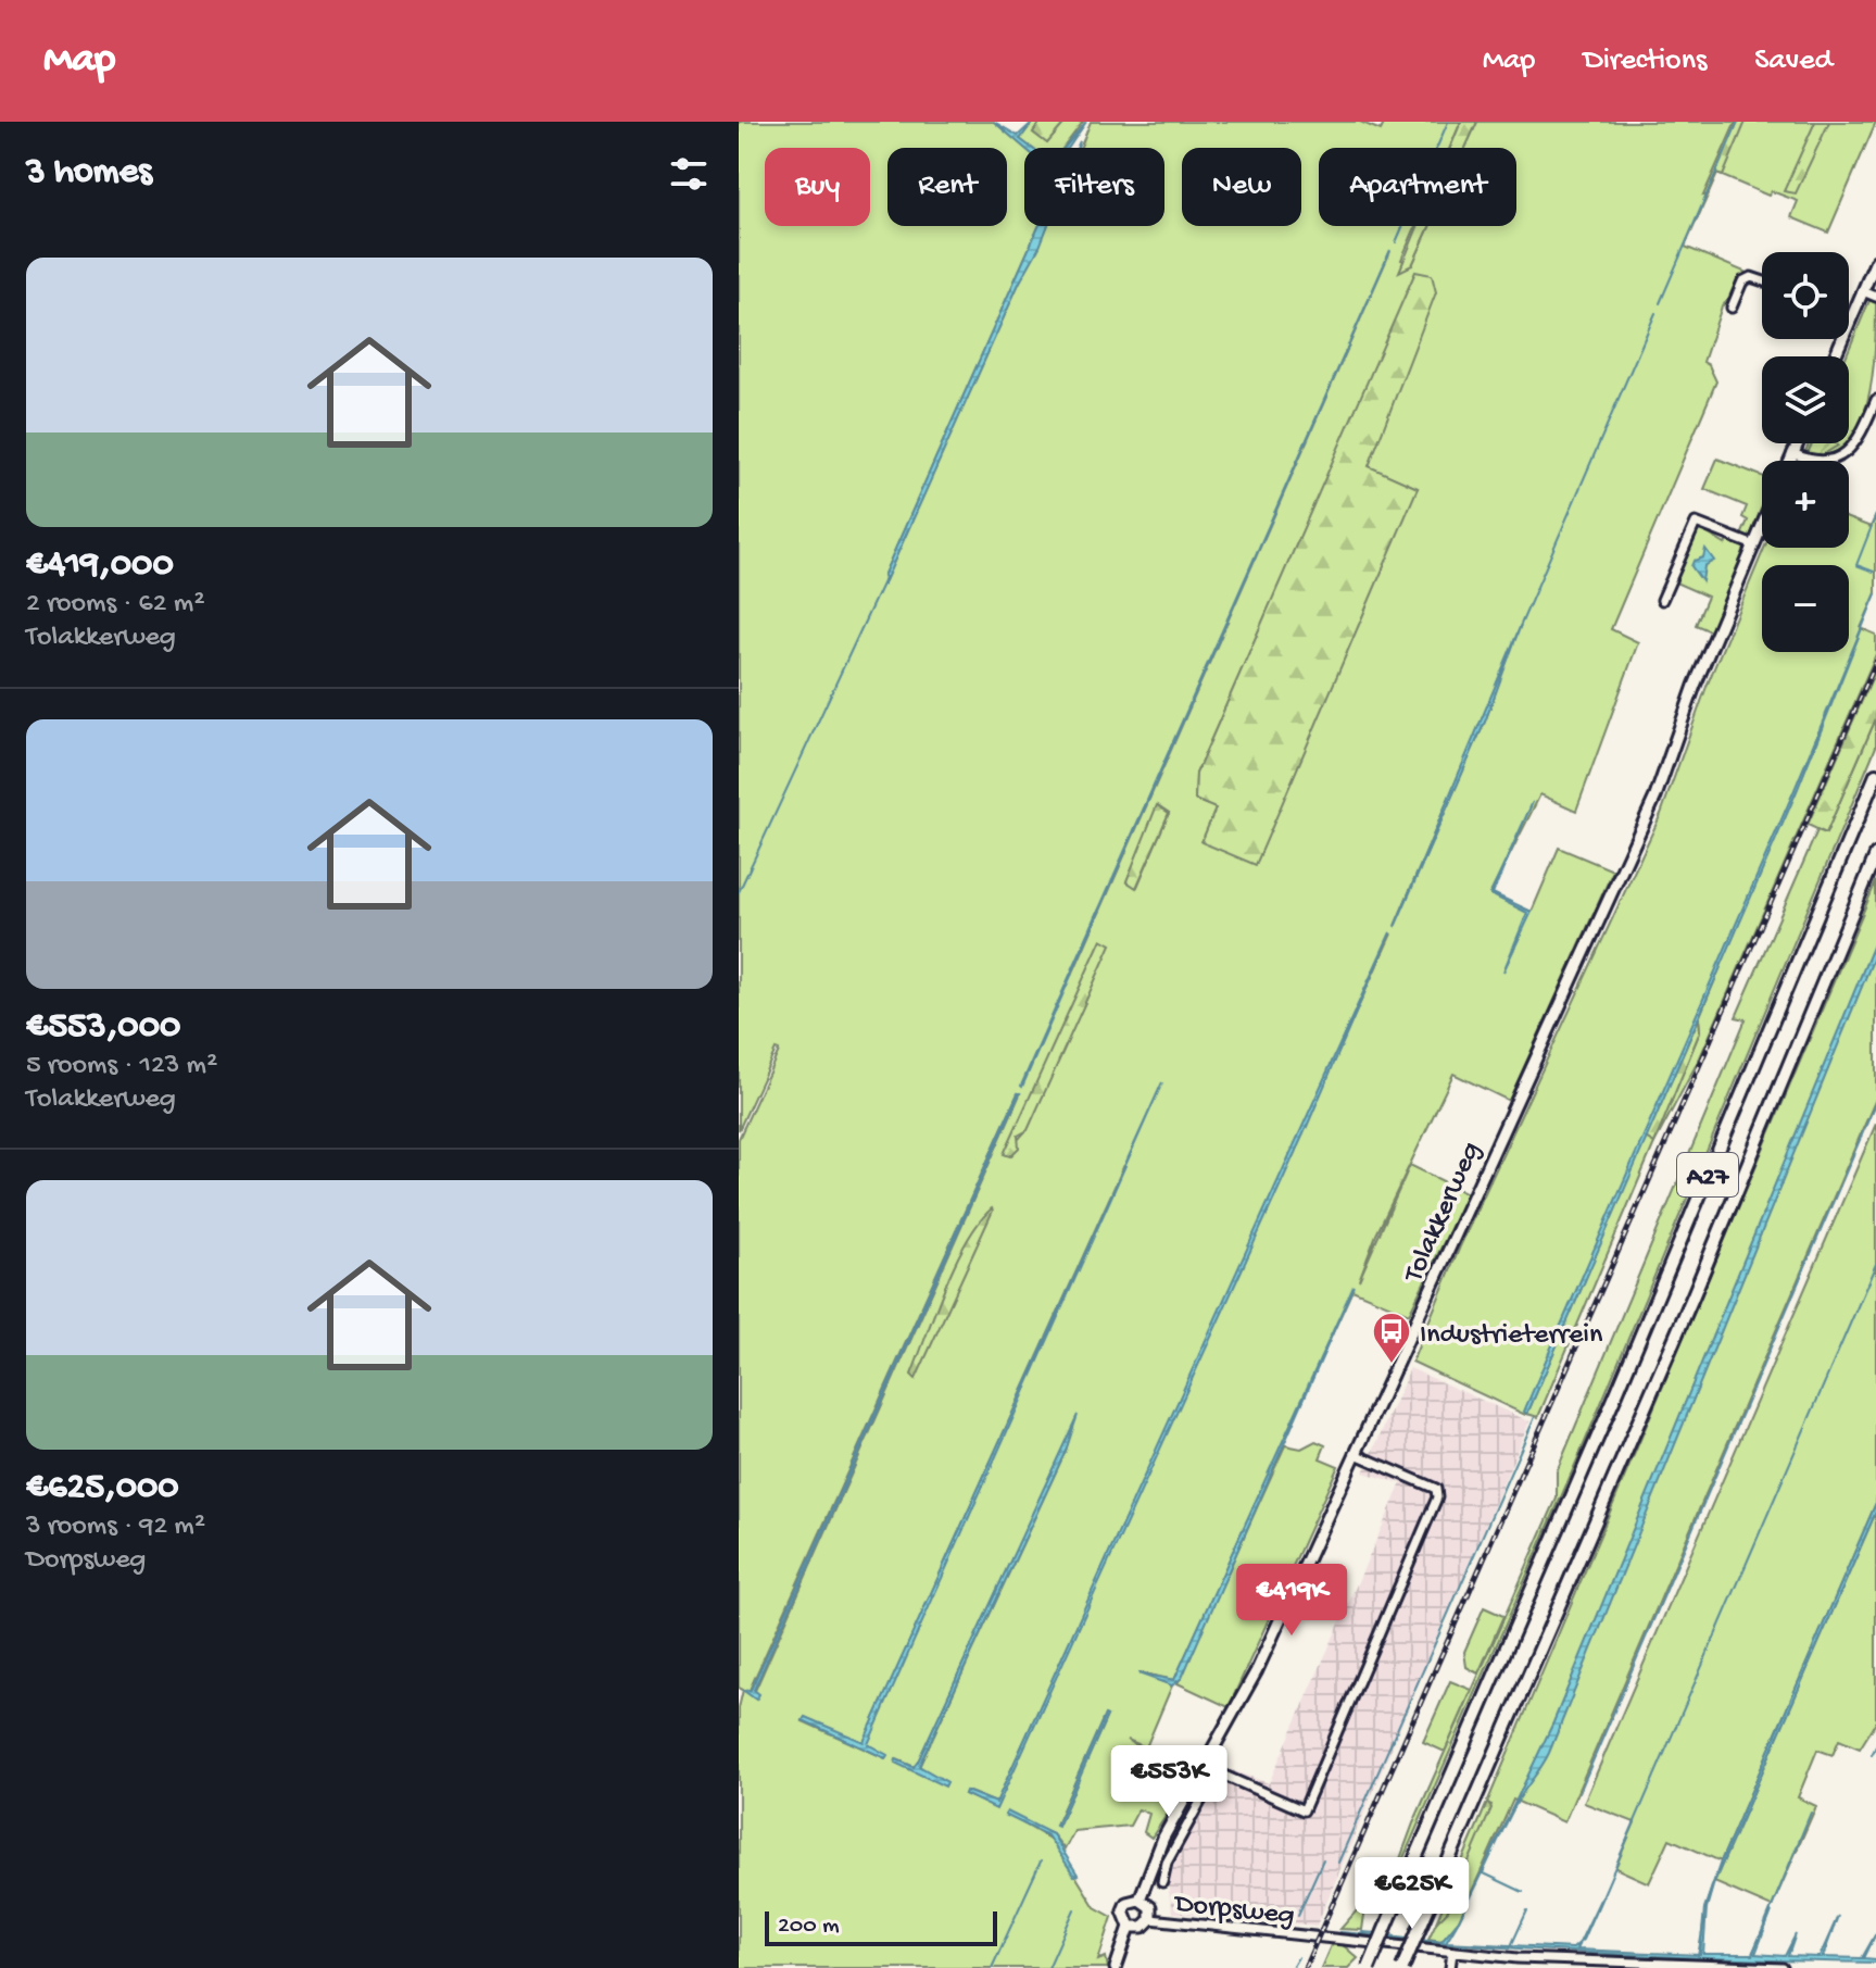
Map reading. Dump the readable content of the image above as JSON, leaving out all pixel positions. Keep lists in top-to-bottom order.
{
  "streets": {
    "highway": ["A27"],
    "main road": ["Tolakkerweg"],
    "street": ["Dorpsweg"]
  },
  "crossings": [
    ["Tolakkerweg", "Dorpsweg"]
  ],
  "places": {
    "bus stop": ["Industrieterrein"]
  },
  "scale_bar": "200 m",
  "page": {
    "header": "Map",
    "nav": ["Map", "Directions", "Saved"],
    "heading": "3 homes",
    "chip": [
      "Buy",
      "Rent",
      "Filters",
      "New",
      "Apartment"
    ],
    "list": [
      {
        "name": "€419,000",
        "note": "2 rooms · 62 m² · Tolakkerweg"
      },
      {
        "name": "€553,000",
        "note": "5 rooms · 123 m² · Tolakkerweg"
      },
      {
        "name": "€625,000",
        "note": "3 rooms · 92 m² · Dorpsweg"
      }
    ],
    "map_buttons": ["+", "−"],
    "price": ["€419K", "€553K", "€625K"],
    "scale": "200 m"
  }
}
